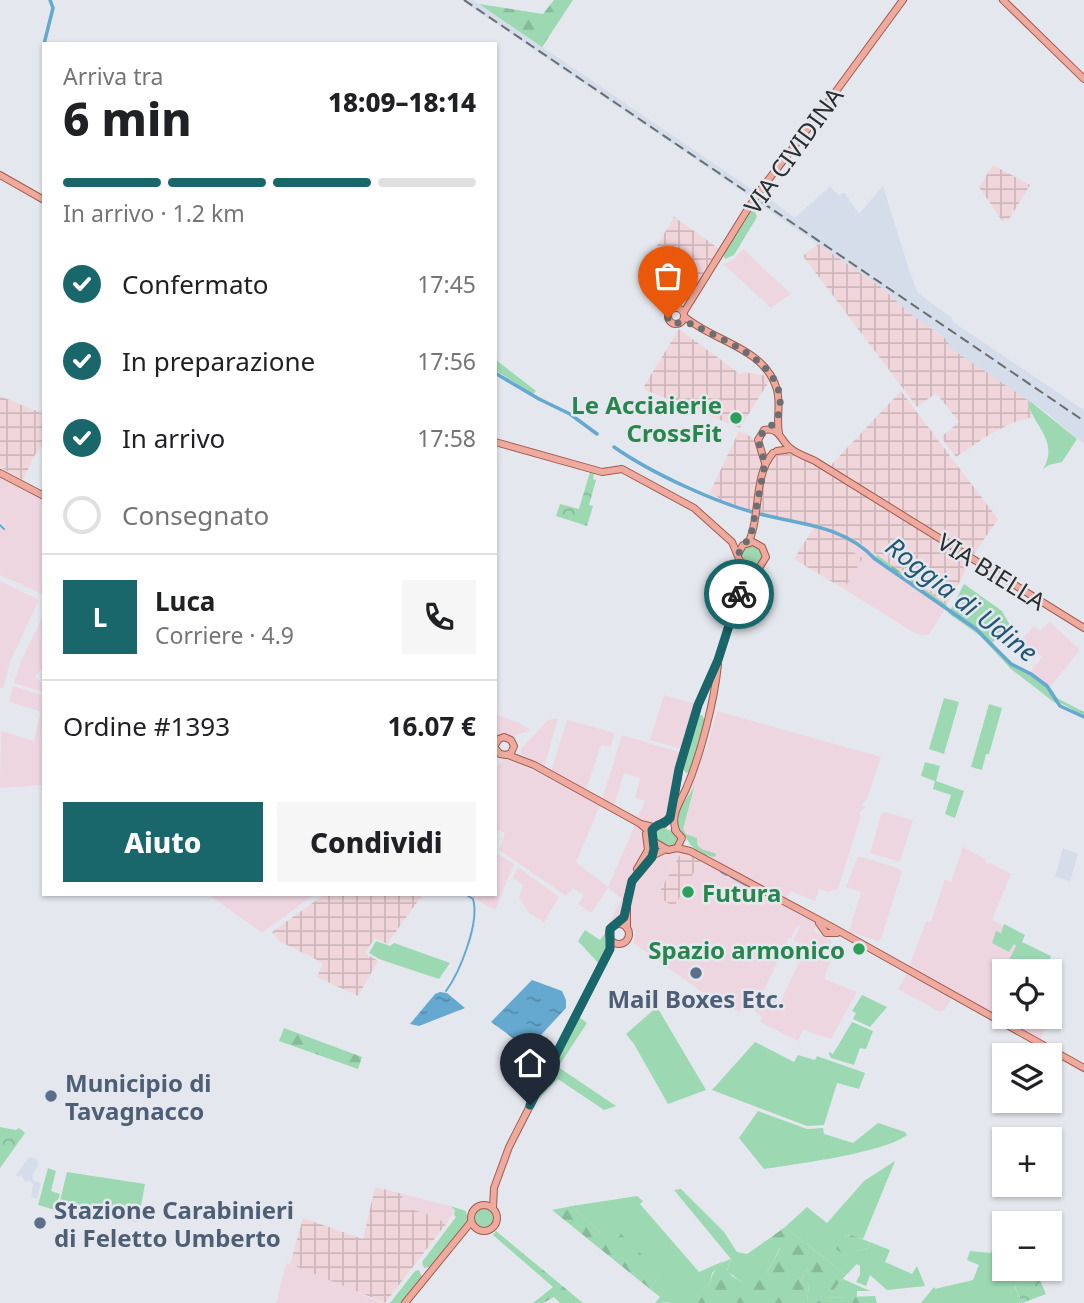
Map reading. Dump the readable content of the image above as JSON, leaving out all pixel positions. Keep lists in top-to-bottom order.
{
  "streets": {
    "main road": ["VIA CIVIDINA", "VIA BIELLA"]
  },
  "water": ["Roggia di Udine"],
  "places": [
    "Le Acciaierie CrossFit",
    "Futura",
    "Spazio armonico",
    "Mail Boxes Etc.",
    "Municipio di Tavagnacco",
    "Stazione Carabinieri di Feletto Umberto"
  ],
  "page": {
    "heading": ["6 min", "Arriva tra", "18:09–18:14"],
    "panel": [
      "Luca",
      "Corriere · 4.9",
      "Ordine #1393",
      "16.07 €"
    ],
    "bar": "In arrivo · 1.2 km",
    "list": [
      ["Confermato", "17:45"],
      ["In preparazione", "17:56"],
      ["In arrivo", "17:58"],
      "Consegnato"
    ],
    "round": "L",
    "buttons": ["Aiuto", "Condividi"],
    "map_buttons": ["+", "−"]
  }
}
